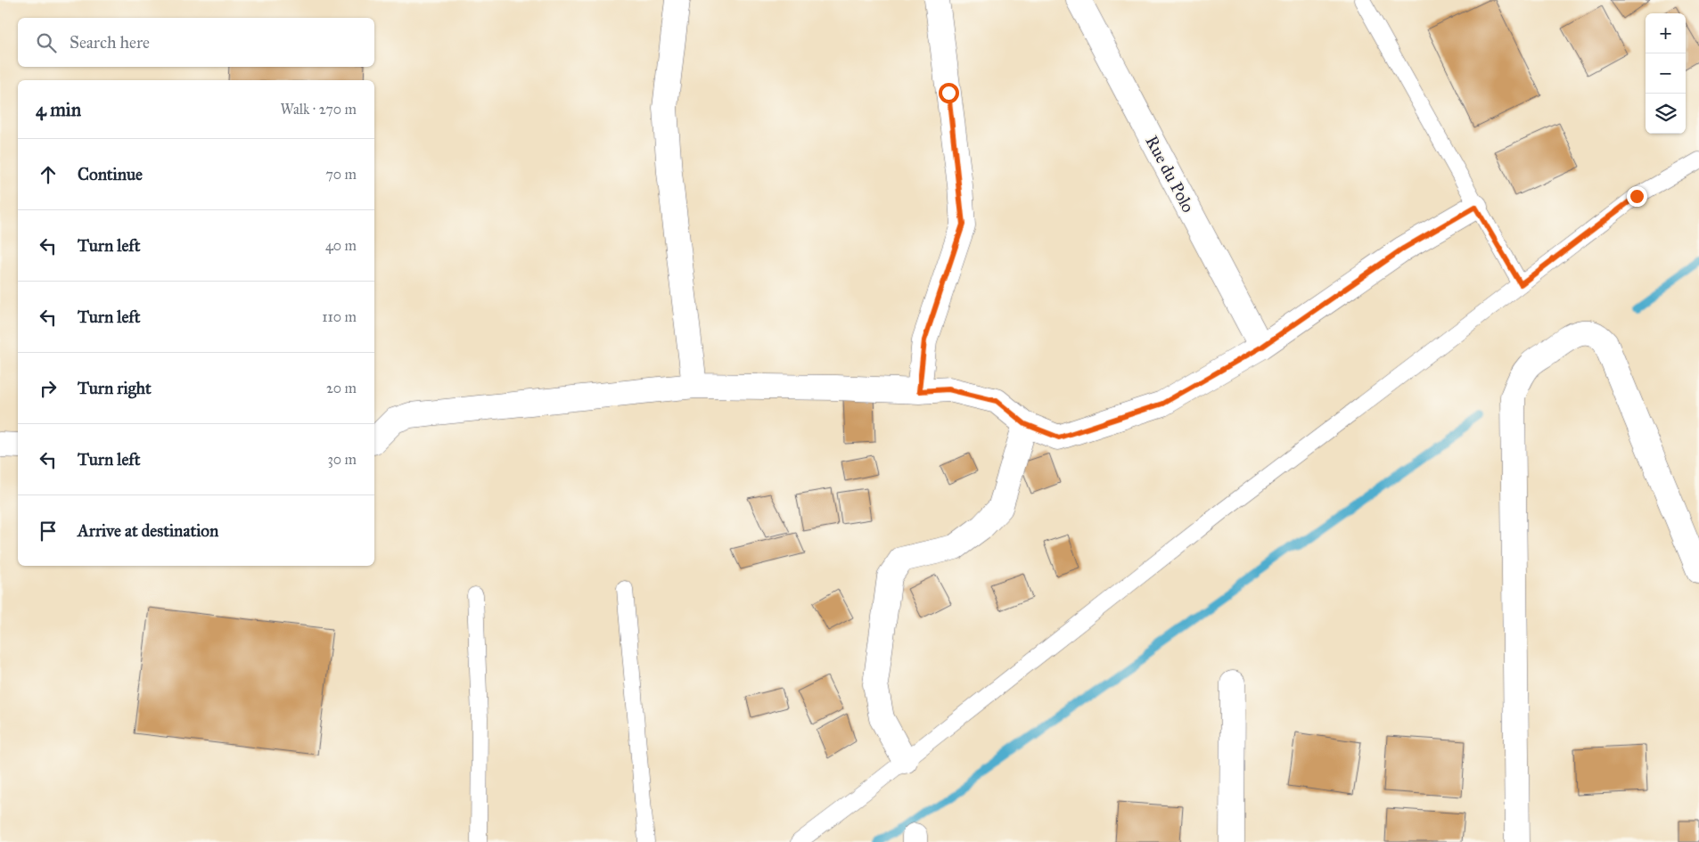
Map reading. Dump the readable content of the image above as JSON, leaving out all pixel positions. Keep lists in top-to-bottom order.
{
  "streets": {
    "street": ["Rue du Polo"]
  },
  "page": {
    "map_buttons": ["+", "−"],
    "search": "Search here",
    "heading": ["4 min", "Walk · 270 m"],
    "list": [
      ["Continue", "70 m"],
      ["Turn left", "40 m"],
      ["Turn left", "110 m"],
      ["Turn right", "20 m"],
      ["Turn left", "30 m"],
      "Arrive at destination"
    ]
  }
}
